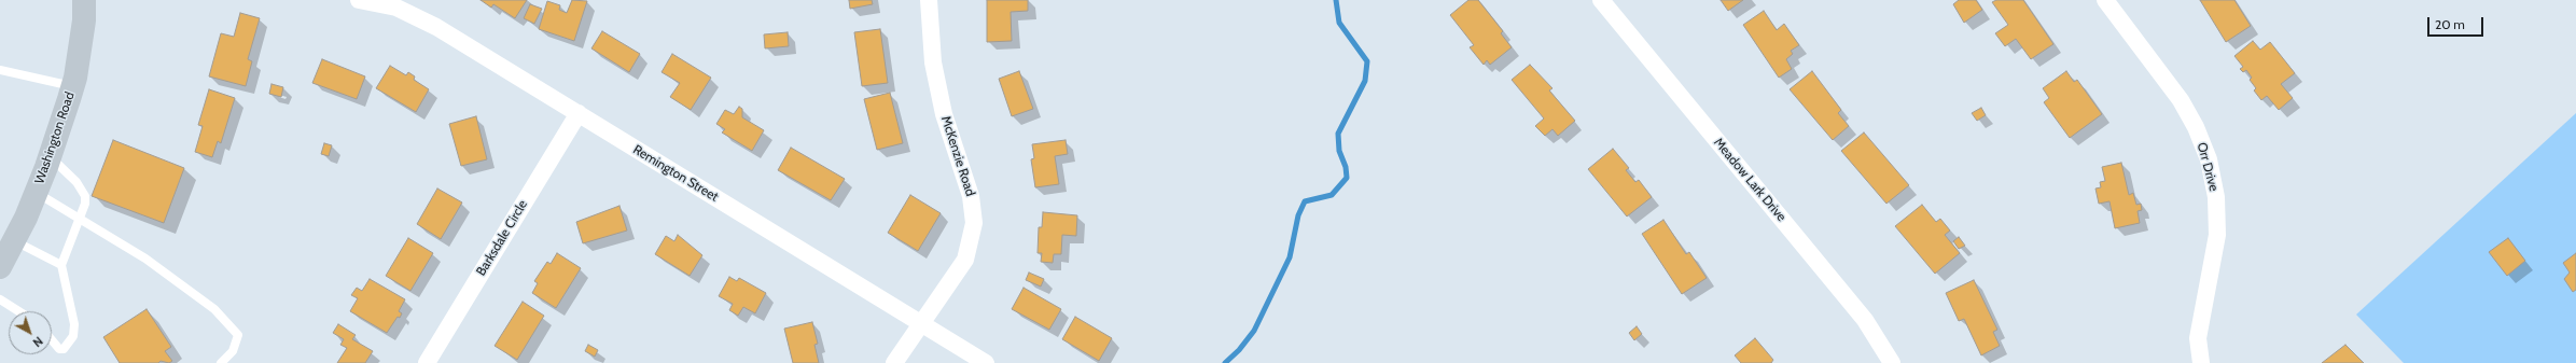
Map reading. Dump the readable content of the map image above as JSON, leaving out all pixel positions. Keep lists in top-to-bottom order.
{
  "streets": {
    "street": [
      "Washington Road",
      "McKenzie Road",
      "Orr Drive",
      "Remington Street",
      "Meadow Lark Drive",
      "Barksdale Circle"
    ]
  },
  "crossings": [
    ["McKenzie Road", "Remington Street"],
    ["Remington Street", "Barksdale Circle"]
  ],
  "scale_bar": "20 m",
  "north": "bottom right"
}
